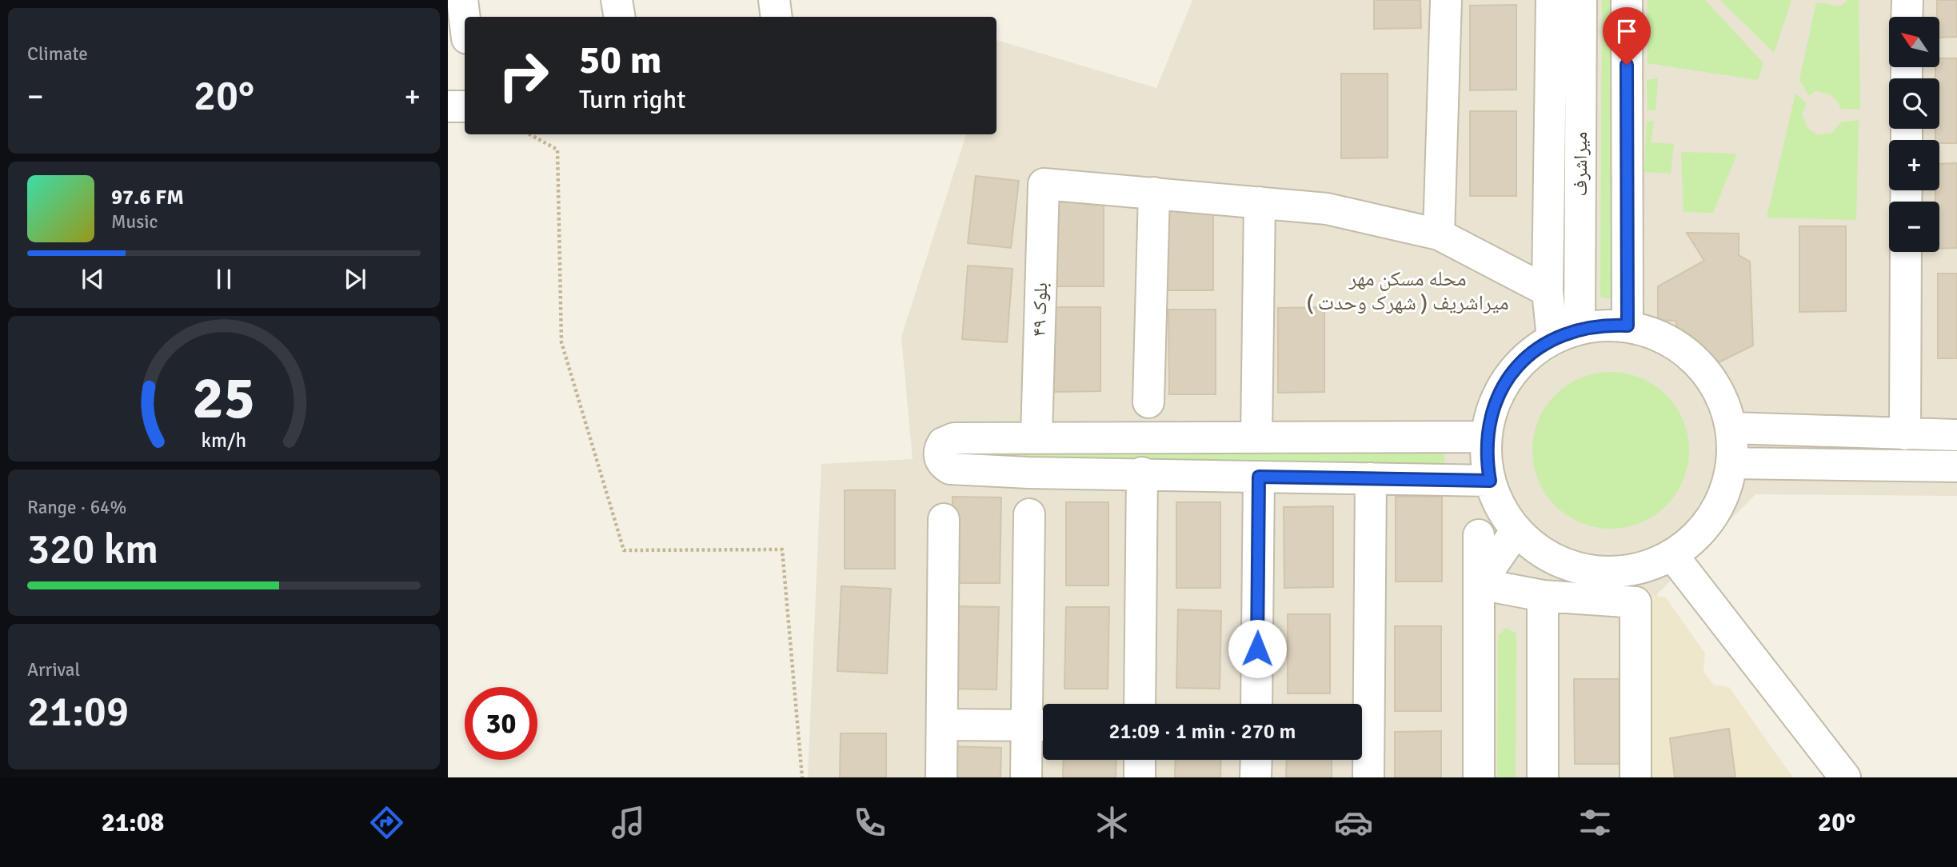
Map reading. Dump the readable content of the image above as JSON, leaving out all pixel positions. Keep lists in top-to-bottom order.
{
  "streets": {
    "street": ["میراشرف", "بلوک ۴۹"]
  },
  "districts": ["محله مسکن مهر میراشریف ( شهرک وحدت )"],
  "north": "top left",
  "page": {
    "tile": [
      "Climate",
      ["Range · 64%", "320 km"],
      ["Arrival", "21:09"]
    ],
    "map_buttons": ["+", "−"],
    "turn": ["50 m", "Turn right"],
    "heat": ["−", "20°", "+"],
    "song": ["97.6 FM", "Music"],
    "limit": "30",
    "trip": "21:09 · 1 min · 270 m",
    "tabs": ["21:08", "20°"],
    "gauge": ["25", "km/h"]
  }
}
